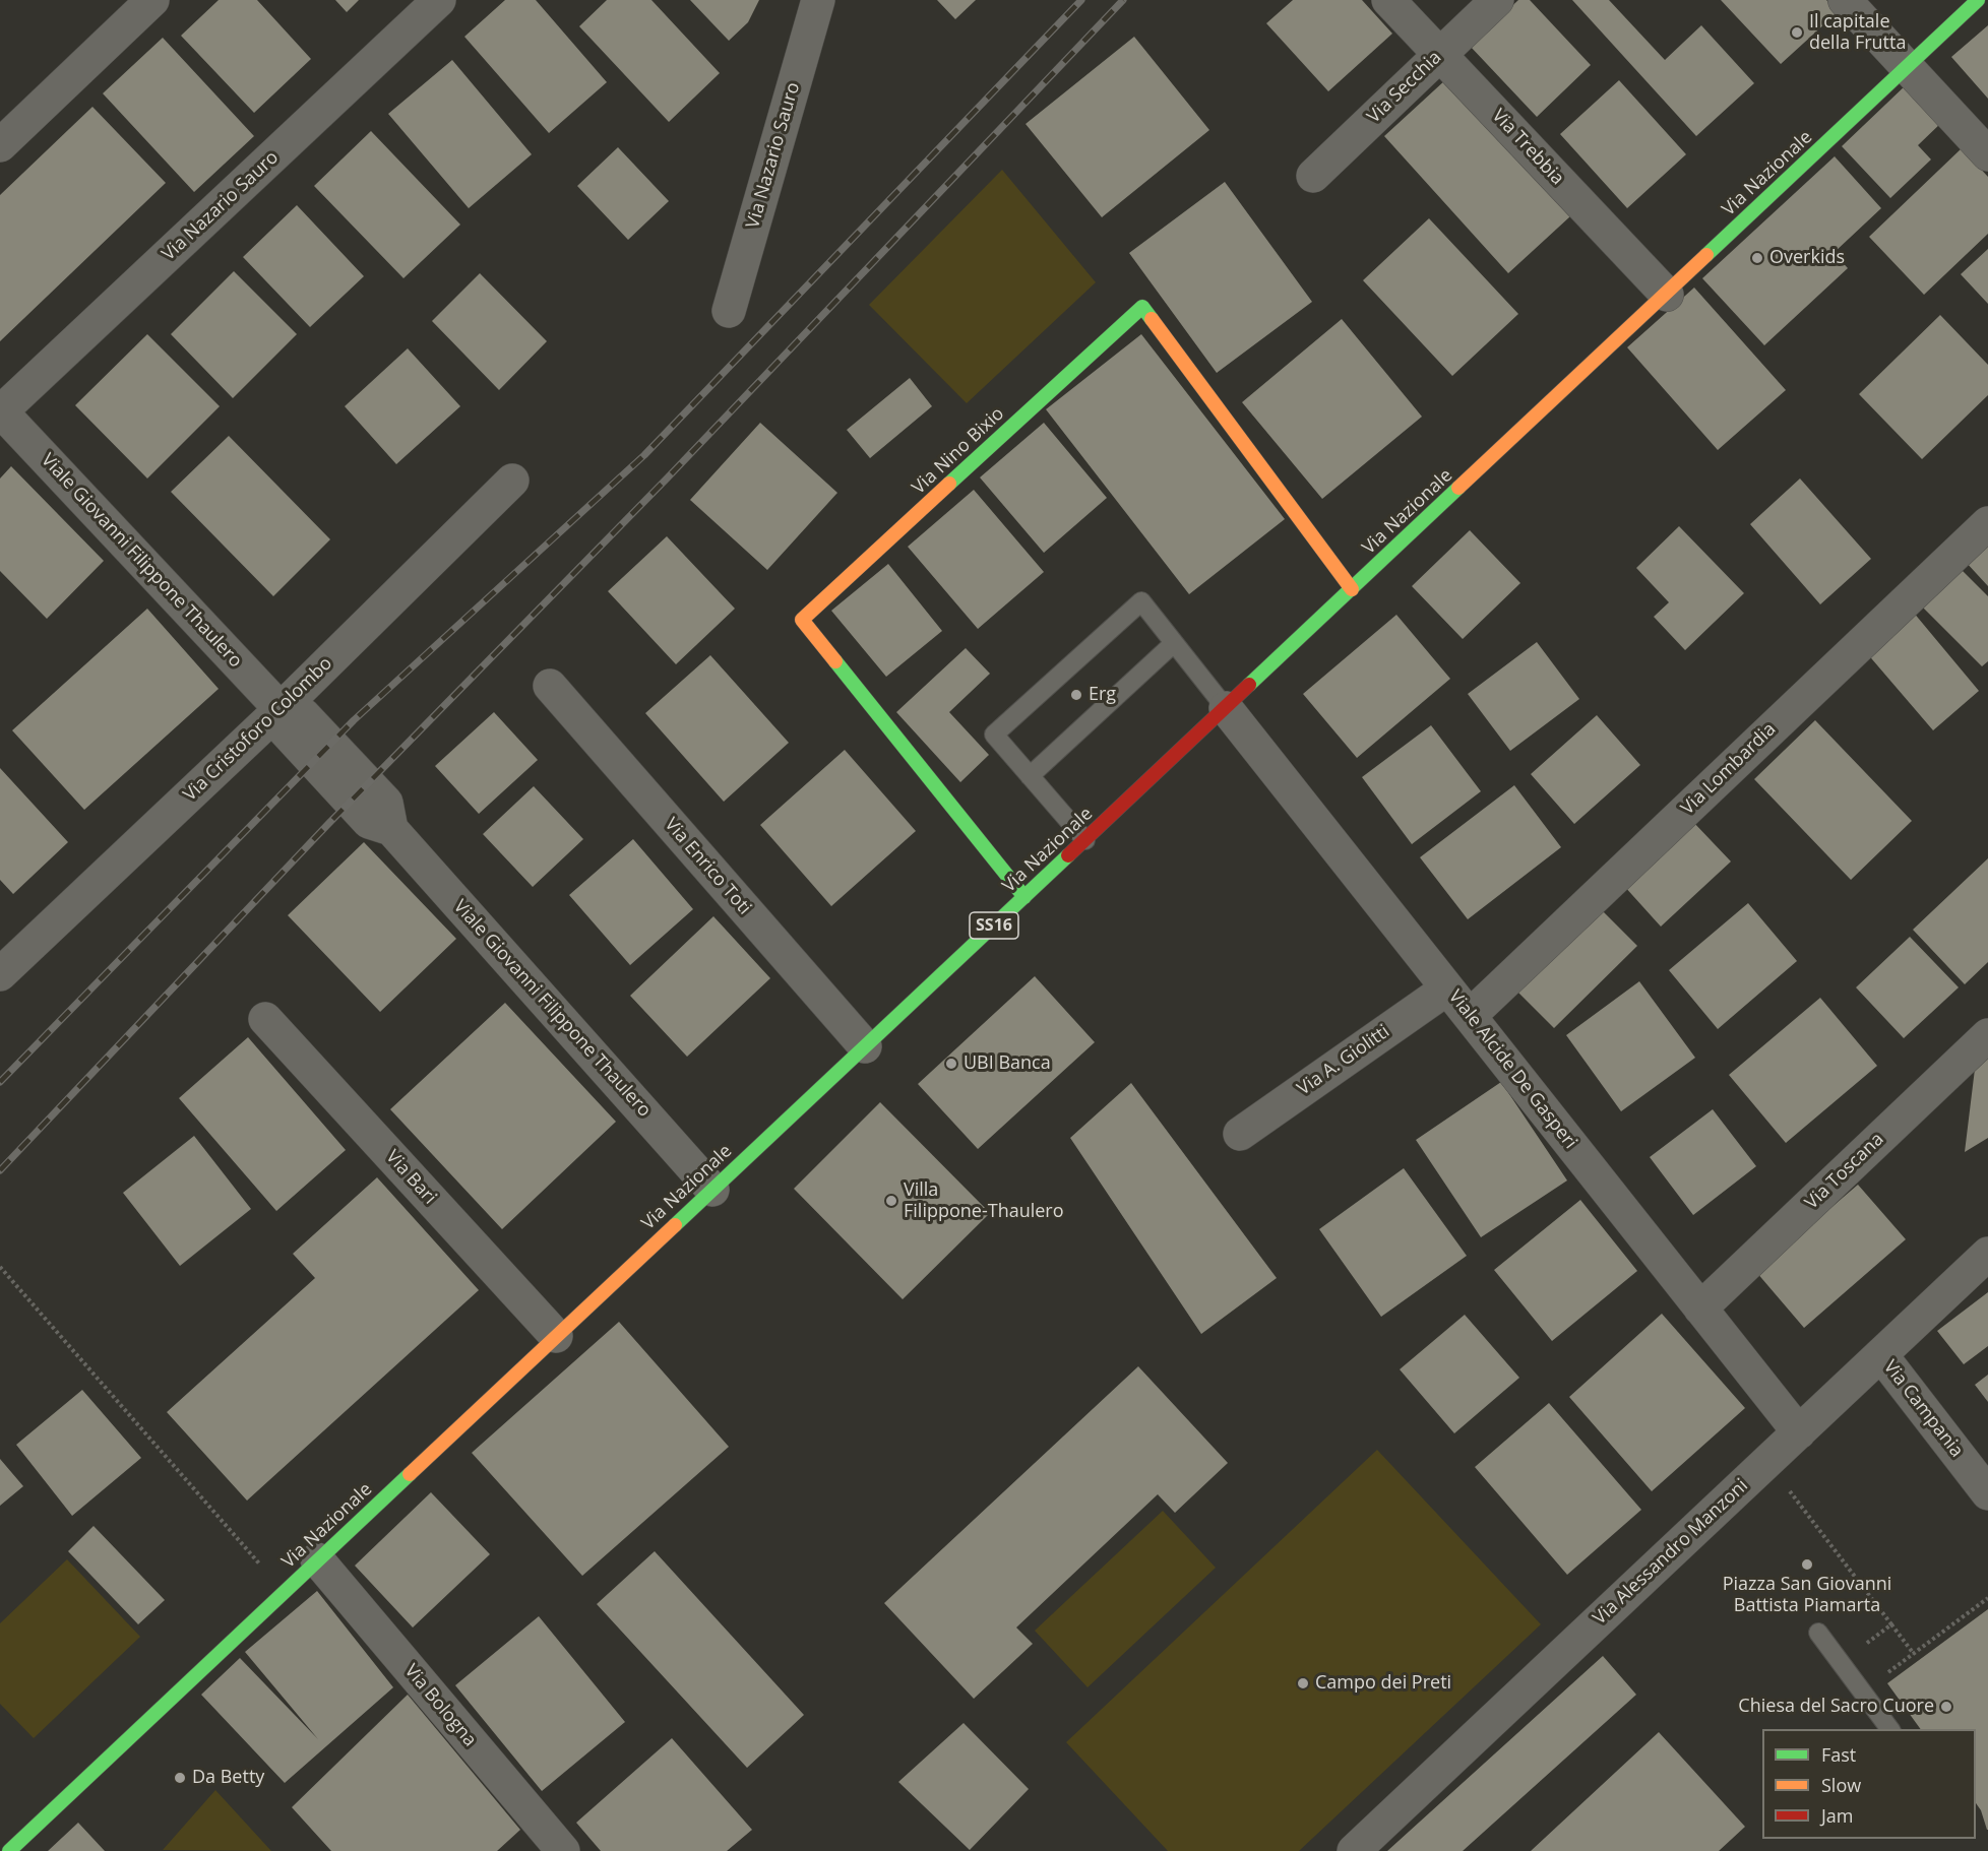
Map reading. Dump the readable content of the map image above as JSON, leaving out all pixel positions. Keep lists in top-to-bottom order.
{
  "streets": {
    "main road": ["Via Nazionale", "Via Nino Bixio", "SS16"],
    "street": [
      "Via Secchia",
      "Via Trebbia",
      "Via Nazario Sauro",
      "Viale Giovanni Filippone Thaulero",
      "Via Cristoforo Colombo",
      "Via Lombardia",
      "Via Enrico Toti",
      "Via A. Giolitti",
      "Viale Alcide De Gasperi",
      "Via Toscana",
      "Via Bari",
      "Via Campania",
      "Via Alessandro Manzoni",
      "Via Bologna"
    ]
  },
  "crossings": [
    ["Via Secchia", "Via Trebbia"],
    ["Via Trebbia", "Via Nazionale"],
    ["Via Nazario Sauro", "Viale Giovanni Filippone Thaulero"],
    ["Via Nazionale", "Via Nino Bixio"],
    ["Via Nazionale", "Viale Giovanni Filippone Thaulero"],
    ["Via Nazionale", "Via Enrico Toti"],
    ["Via Nazionale", "Viale Alcide De Gasperi"],
    ["Via Nazionale", "Via Bari"],
    ["Via Nazionale", "Via Bologna"],
    ["Viale Giovanni Filippone Thaulero", "Via Cristoforo Colombo"],
    ["Via Lombardia", "Viale Alcide De Gasperi"],
    ["Via A. Giolitti", "Viale Alcide De Gasperi"],
    ["Viale Alcide De Gasperi", "Via Toscana"],
    ["Viale Alcide De Gasperi", "Via Alessandro Manzoni"],
    ["Via Campania", "Via Alessandro Manzoni"]
  ],
  "places": [
    "Il capitale della Frutta",
    "Overkids",
    "Erg",
    "UBI Banca",
    "Villa Filippone-Thaulero",
    "Piazza San Giovanni Battista Piamarta",
    "Campo dei Preti",
    "Chiesa del Sacro Cuore",
    "Da Betty"
  ],
  "legend": ["Fast", "Slow", "Jam"]
}
